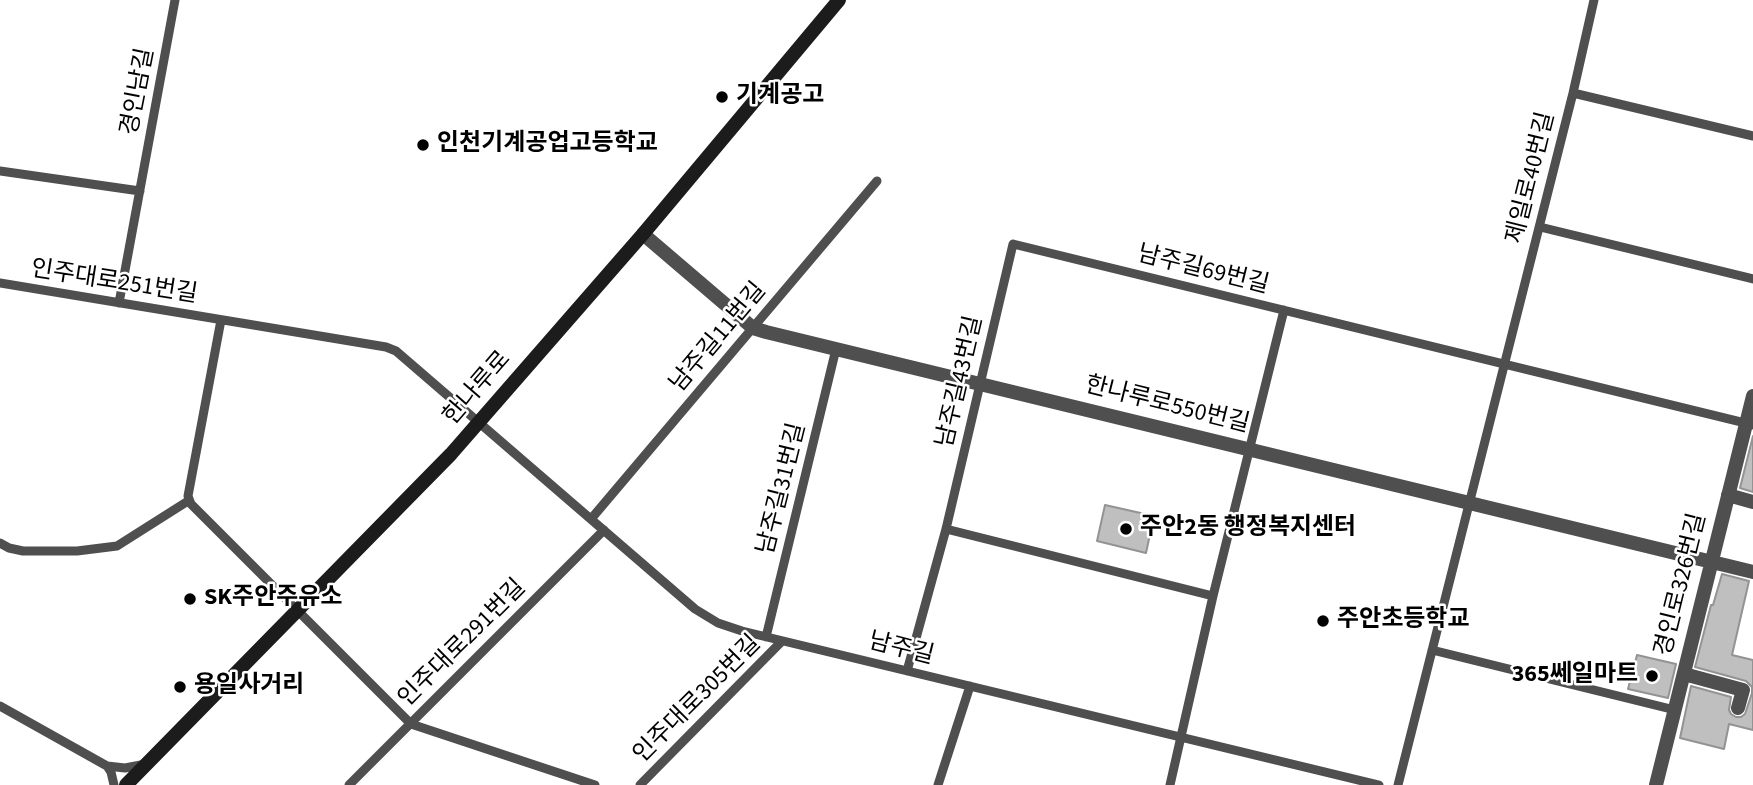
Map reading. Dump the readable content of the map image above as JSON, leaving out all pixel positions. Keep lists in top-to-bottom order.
{
  "streets": {
    "main road": ["한나루로"],
    "street": ["한나루로550번길", "경인로326번길"],
    "lane": [
      "경인남길",
      "제일로40번길",
      "남주길69번길",
      "인주대로251번길",
      "남주길11번길",
      "남주길43번길",
      "남주길31번길",
      "인주대로291번길",
      "남주길",
      "인주대로305번길"
    ]
  },
  "crossings": [
    ["경인남길", "인주대로251번길"],
    ["제일로40번길", "한나루로550번길"],
    ["남주길69번길", "남주길43번길"],
    ["남주길69번길", "한나루로550번길"],
    ["남주길69번길", "남주길"],
    ["인주대로251번길", "한나루로"],
    ["인주대로251번길", "남주길"],
    ["남주길11번길", "한나루로550번길"],
    ["남주길11번길", "남주길"],
    ["남주길43번길", "한나루로550번길"],
    ["남주길43번길", "남주길"],
    ["한나루로", "한나루로550번길"],
    ["한나루로", "남주길"],
    ["한나루로550번길", "남주길31번길"],
    ["한나루로550번길", "경인로326번길"],
    ["남주길31번길", "남주길"],
    ["인주대로291번길", "남주길"],
    ["남주길", "인주대로305번길"]
  ],
  "places": [
    "기계공고",
    "인천기계공업고등학교",
    "주안2동 행정복지센터",
    "SK주안주유소",
    "주안초등학교",
    "365쎄일마트",
    "용일사거리"
  ]
}
